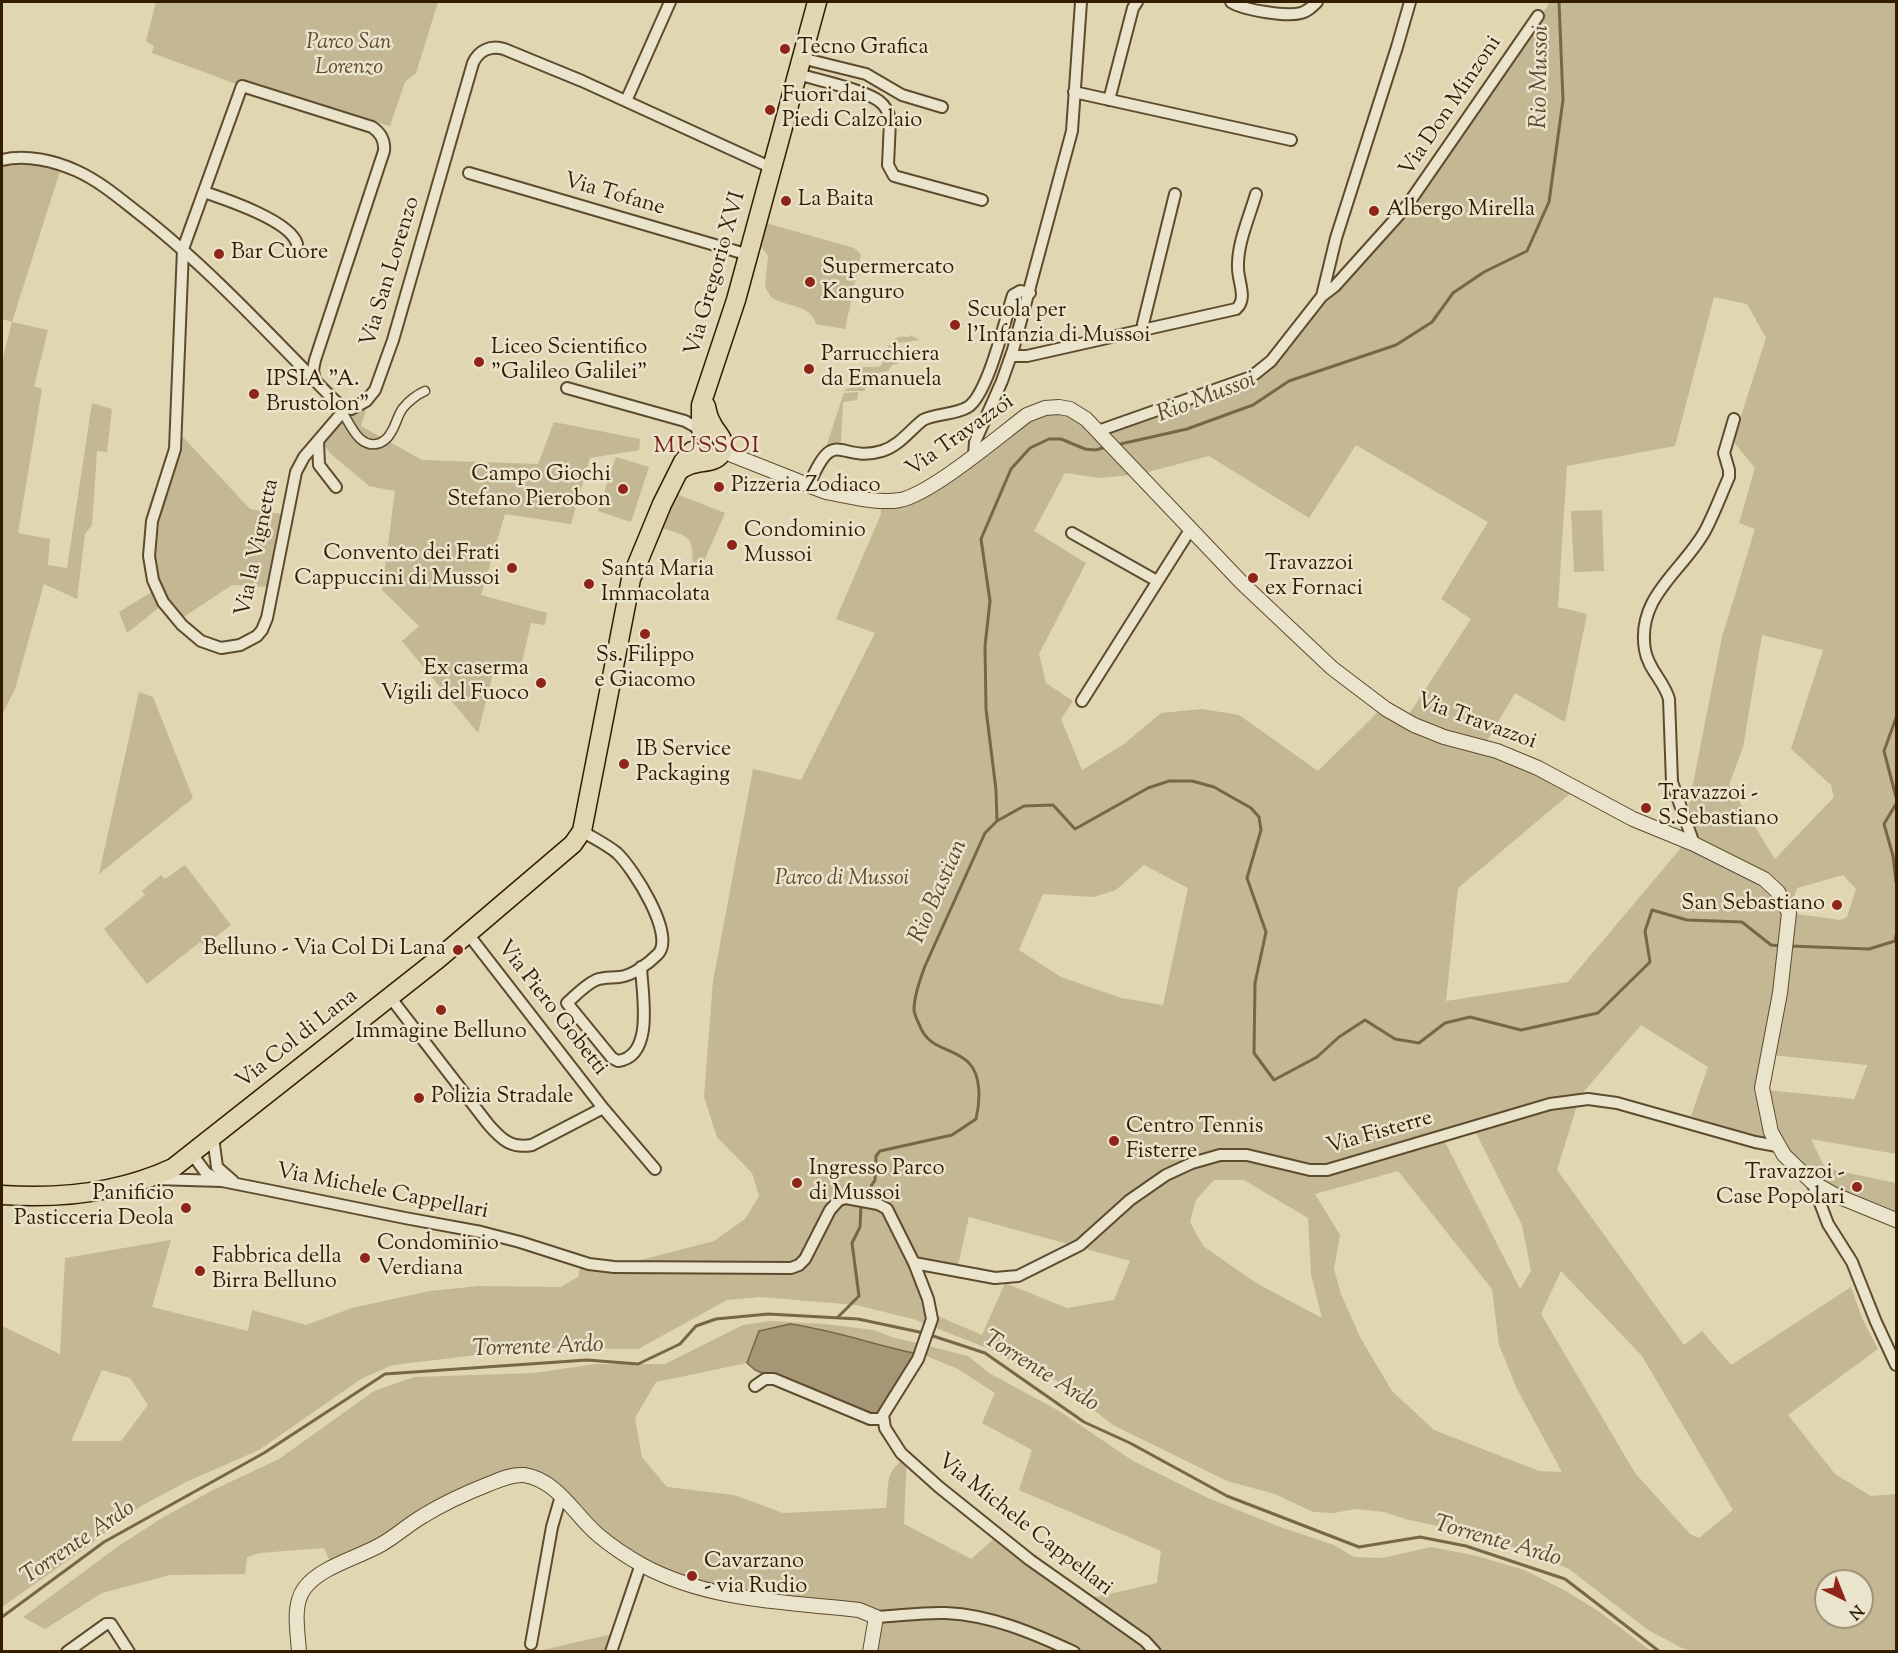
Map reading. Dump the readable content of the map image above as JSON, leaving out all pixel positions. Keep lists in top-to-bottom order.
{
  "streets": {
    "main road": ["Via Gregorio XVI", "Via Col di Lana"],
    "street": [
      "Via Don Minzoni",
      "Via Tofane",
      "Via San Lorenzo",
      "Via Travazzoi",
      "Via la Vignetta",
      "Via Piero Gobetti",
      "Via Fisterre",
      "Via Michele Cappellari"
    ]
  },
  "crossings": [
    ["Via Don Minzoni", "Via Travazzoi"],
    ["Via Tofane", "Via Gregorio XVI"],
    ["Via San Lorenzo", "Via Gregorio XVI"],
    ["Via San Lorenzo", "Via la Vignetta"],
    ["Via Gregorio XVI", "Via Travazzoi"],
    ["Via Travazzoi", "Via Fisterre"],
    ["Via Piero Gobetti", "Via Col di Lana"],
    ["Via Col di Lana", "Via Michele Cappellari"],
    ["Via Fisterre", "Via Michele Cappellari"]
  ],
  "districts": ["MUSSOI"],
  "water": ["Rio Mussoi", "Rio Bastian", "Torrente Ardo"],
  "parks": ["Parco San Lorenzo", "Parco di Mussoi"],
  "places": [
    "Tecno Grafica",
    "Fuori dai Piedi Calzolaio",
    "La Baita",
    "Albergo Mirella",
    "Bar Cuore",
    "Supermercato Kanguro",
    "Scuola per l'Infanzia di Mussoi",
    "Liceo Scientifico \"Galileo Galilei\"",
    "Parrucchiera da Emanuela",
    "IPSIA \"A. Brustolon\"",
    "Pizzeria Zodiaco",
    "Campo Giochi Stefano Pierobon",
    "Condominio Mussoi",
    "Convento dei Frati Cappuccini di Mussoi",
    "Travazzoi ex Fornaci",
    "Santa Maria Immacolata",
    "Ss. Filippo e Giacomo",
    "Ex caserma Vigili del Fuoco",
    "IB Service Packaging",
    "Travazzoi - S.Sebastiano",
    "San Sebastiano",
    "Belluno - Via Col Di Lana",
    "Immagine Belluno",
    "Polizia Stradale",
    "Centro Tennis Fisterre",
    "Ingresso Parco di Mussoi",
    "Travazzoi - Case Popolari",
    "Panificio Pasticceria Deola",
    "Condominio Verdiana",
    "Fabbrica della Birra Belluno",
    "Cavarzano - via Rudio"
  ],
  "north": "bottom right"
}
